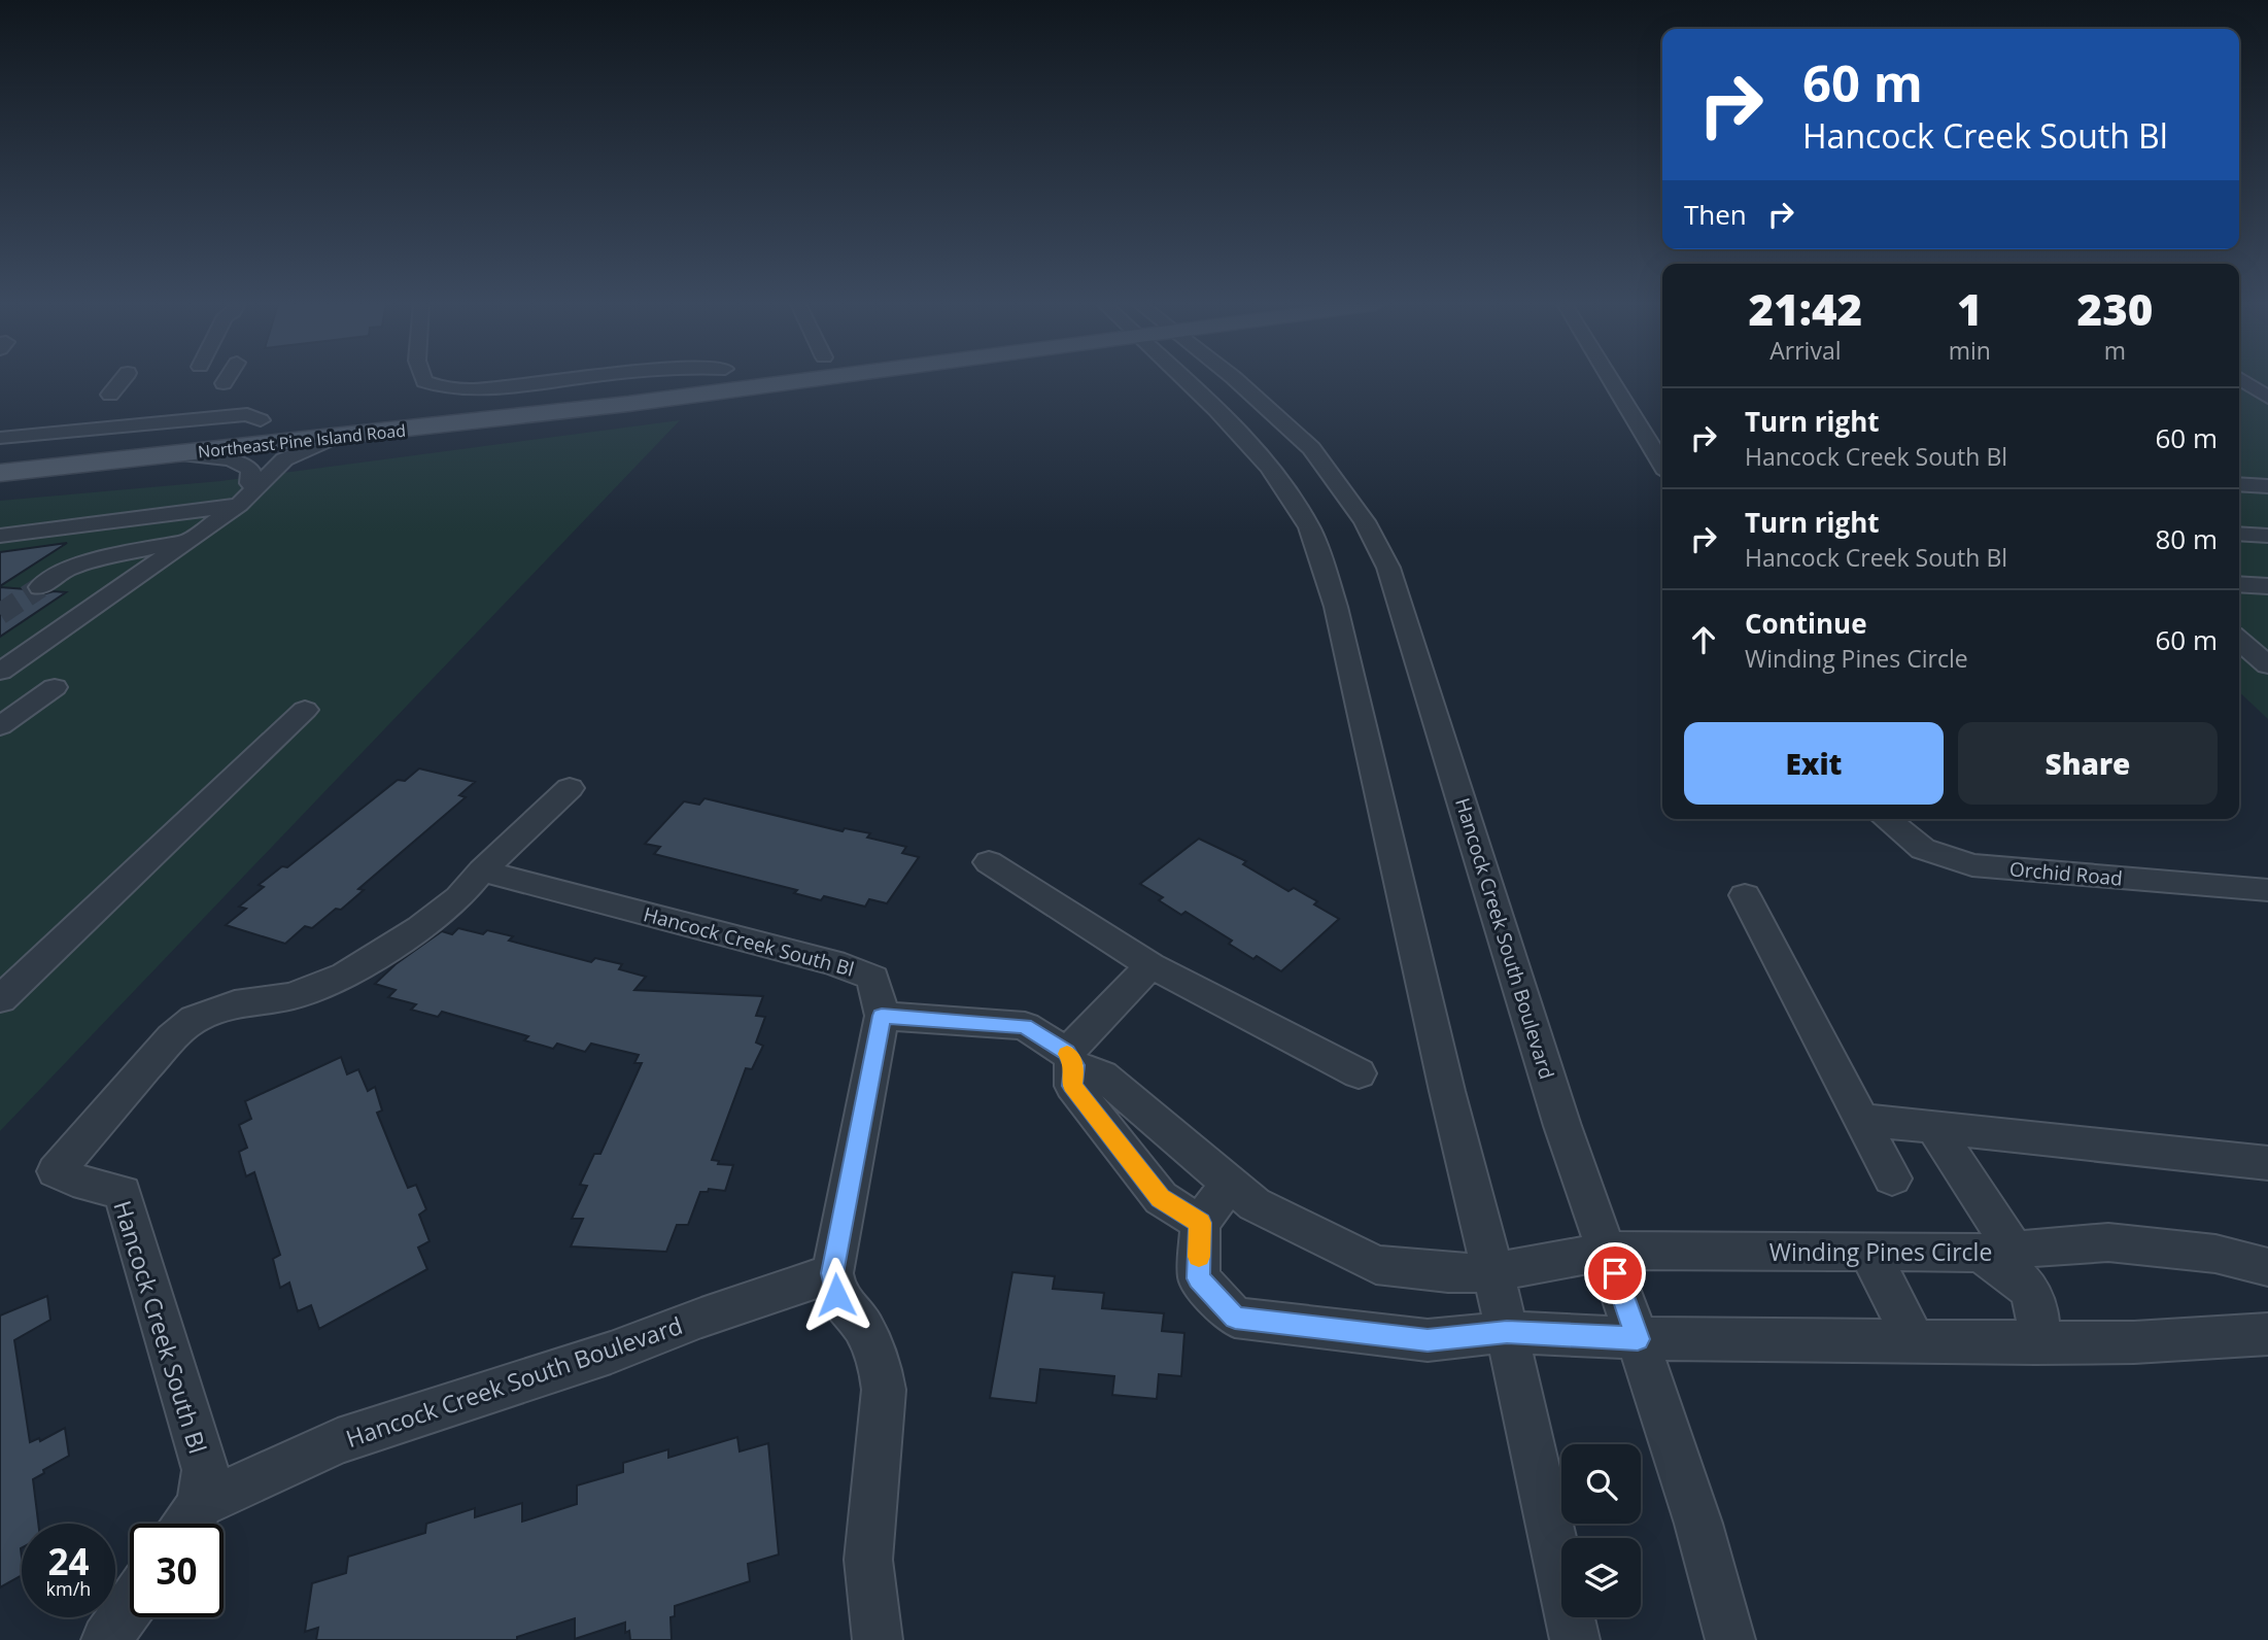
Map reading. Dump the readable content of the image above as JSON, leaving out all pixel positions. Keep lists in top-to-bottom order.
{
  "streets": {
    "main road": ["Northeast Pine Island Road"],
    "street": [
      "Orchid Road",
      "Hancock Creek South Boulevard",
      "Hancock Creek South Bl",
      "Winding Pines Circle"
    ]
  },
  "crossings": [
    ["Hancock Creek South Boulevard", "Hancock Creek South Bl"],
    ["Hancock Creek South Boulevard", "Winding Pines Circle"]
  ],
  "page": {
    "turn": ["60 m", "Hancock Creek South Bl"],
    "then": "Then",
    "eta": [
      "21:42",
      "Arrival",
      "1",
      "min",
      "230",
      "m"
    ],
    "list": [
      {
        "name": "Turn right",
        "note": "Hancock Creek South Bl",
        "value": "60 m"
      },
      {
        "name": "Turn right",
        "note": "Hancock Creek South Bl",
        "value": "80 m"
      },
      {
        "name": "Continue",
        "note": "Winding Pines Circle",
        "value": "60 m"
      }
    ],
    "buttons": ["Exit", "Share"],
    "speed": "24 km/h",
    "limit": "30"
  }
}
